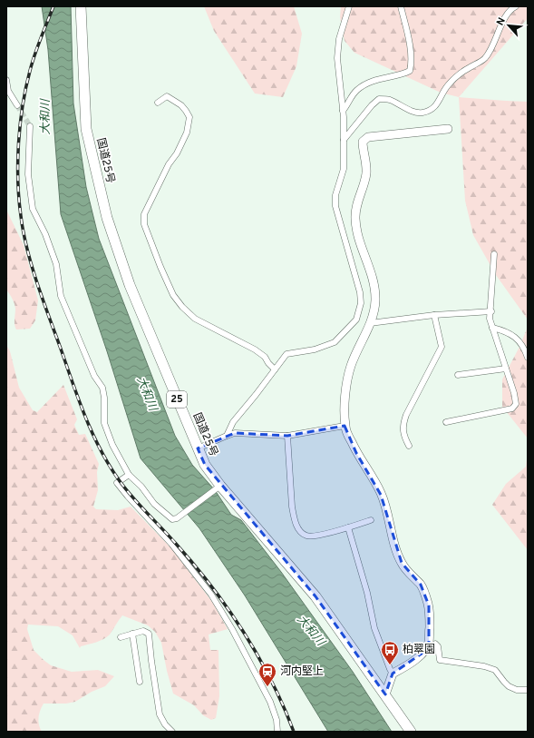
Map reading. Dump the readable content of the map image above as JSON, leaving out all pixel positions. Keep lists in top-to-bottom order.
{
  "streets": {
    "highway": ["国道25号", "25"]
  },
  "water": ["大和川"],
  "places": {
    "bus stop": ["柏翠園"],
    "station": ["河内堅上"]
  },
  "north": "top left"
}
